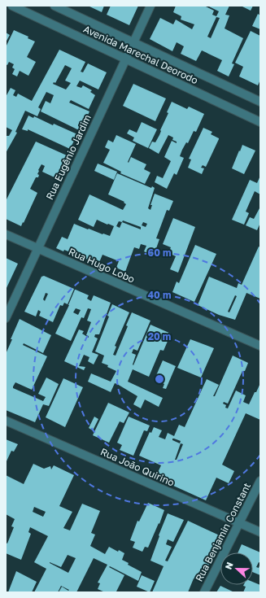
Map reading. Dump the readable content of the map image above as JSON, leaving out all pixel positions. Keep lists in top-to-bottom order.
{
  "streets": {
    "street": [
      "Avenida Marechal Deorodo",
      "Rua Eugênio Jardim",
      "Rua Hugo Lobo",
      "Rua João Quirino",
      "Rua Benjamin Constant"
    ]
  },
  "crossings": [
    ["Avenida Marechal Deorodo", "Rua Eugênio Jardim"],
    ["Rua Eugênio Jardim", "Rua Hugo Lobo"],
    ["Rua João Quirino", "Rua Benjamin Constant"]
  ],
  "north": "left",
  "rings": ["60 m", "40 m", "20 m"]
}
